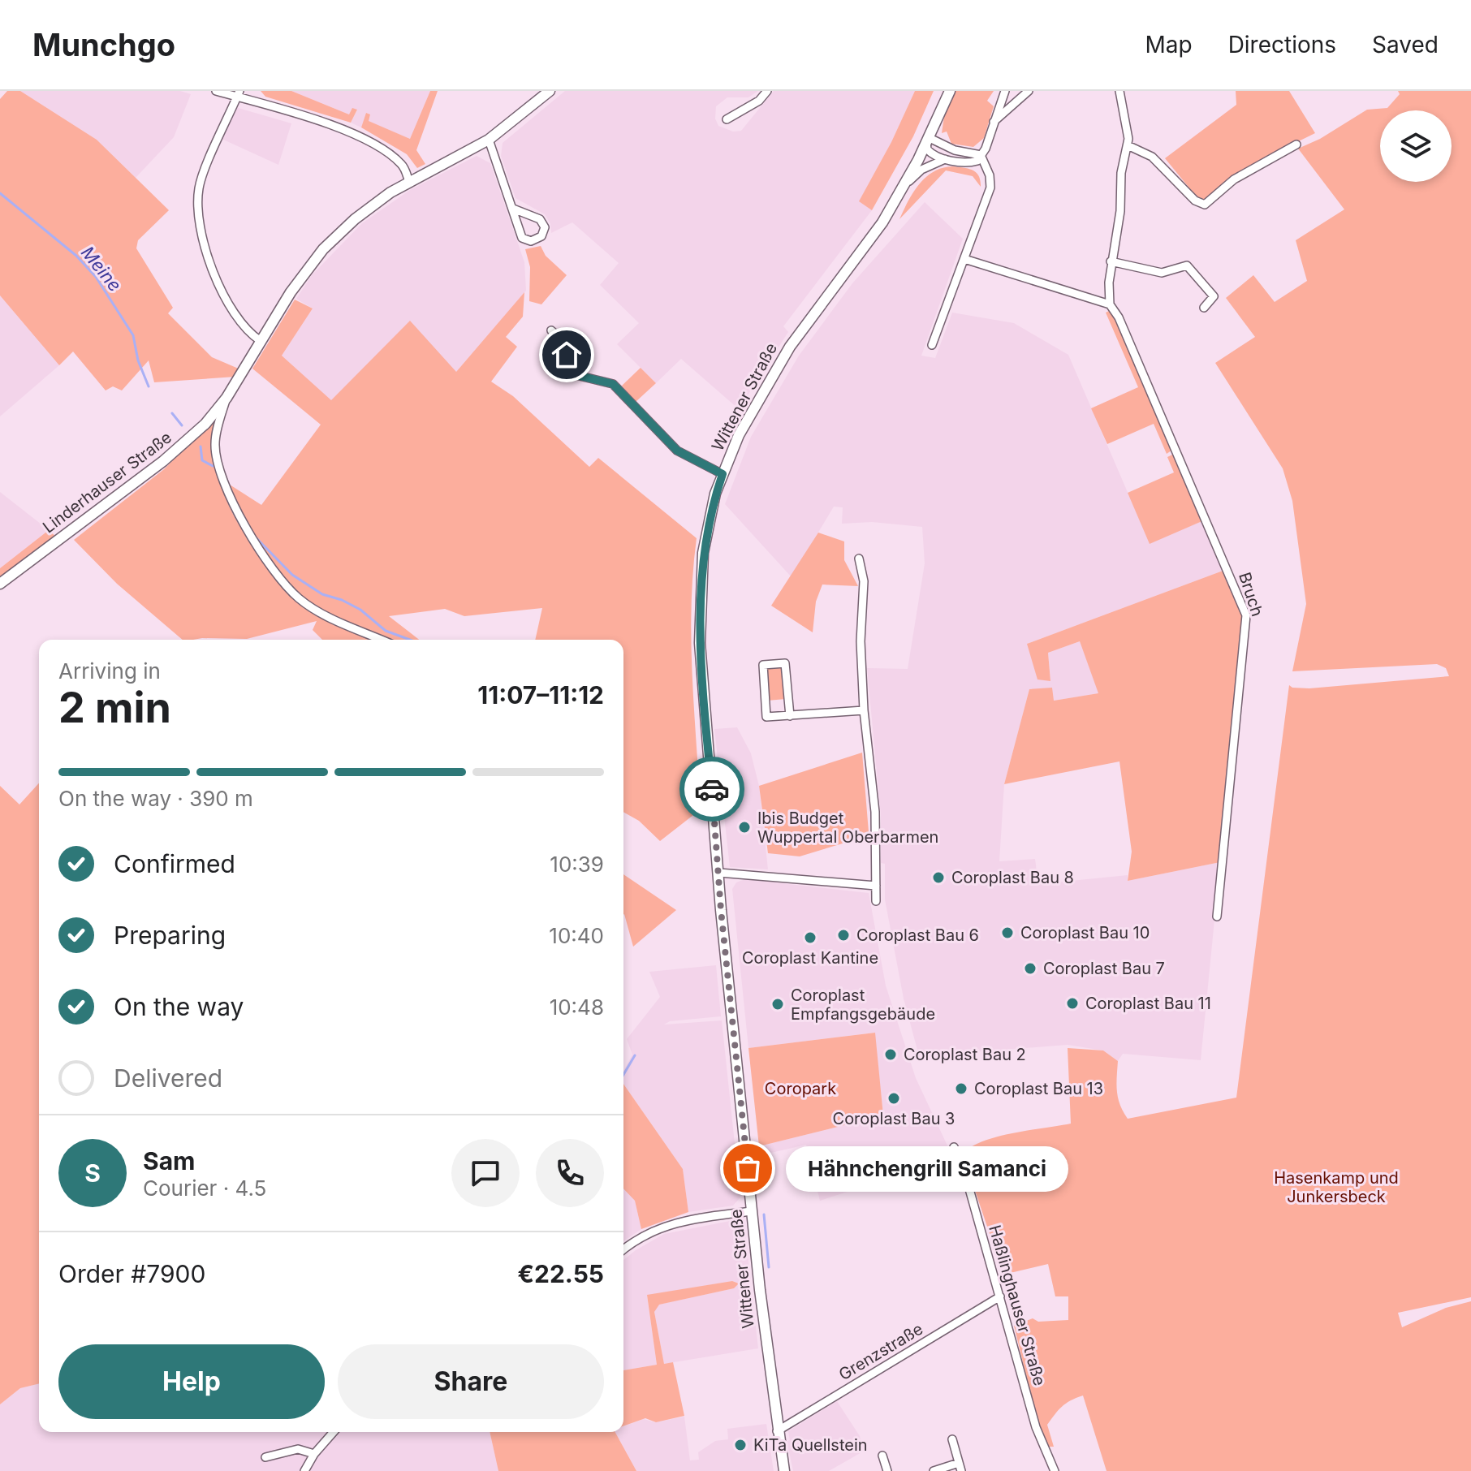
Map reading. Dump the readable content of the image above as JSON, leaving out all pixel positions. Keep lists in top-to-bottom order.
{
  "streets": {
    "main road": ["Wittener Straße", "Linderhauser Straße"],
    "street": ["Bruch", "Haßlinghauser Straße", "Grenzstraße"]
  },
  "crossings": [
    ["Wittener Straße", "Grenzstraße"],
    ["Haßlinghauser Straße", "Grenzstraße"]
  ],
  "water": ["Meine"],
  "parks": ["Coropark", "Hasenkamp und Junkersbeck"],
  "places": [
    "Ibis Budget Wuppertal Oberbarmen",
    "Coroplast Bau 8",
    "Coroplast Bau 10",
    "Coroplast Bau 6",
    "Coroplast Kantine",
    "Coroplast Bau 7",
    "Coroplast Bau 11",
    "Coroplast Empfangsgebäude",
    "Coroplast Bau 2",
    "Coroplast Bau 13",
    "Coroplast Bau 3",
    "Hähnchengrill Samanci",
    "KiTa Quellstein"
  ],
  "page": {
    "header": "Munchgo",
    "nav": ["Map", "Directions", "Saved"],
    "heading": ["2 min", "Arriving in", "11:07–11:12"],
    "panel": [
      "Sam",
      "Courier · 4.5",
      "Order #7900",
      "€22.55"
    ],
    "bar": "On the way · 390 m",
    "list": [
      ["Confirmed", "10:39"],
      ["Preparing", "10:40"],
      ["On the way", "10:48"],
      "Delivered"
    ],
    "round": "S",
    "bubble": "Hähnchengrill Samanci",
    "buttons": ["Help", "Share"]
  }
}
